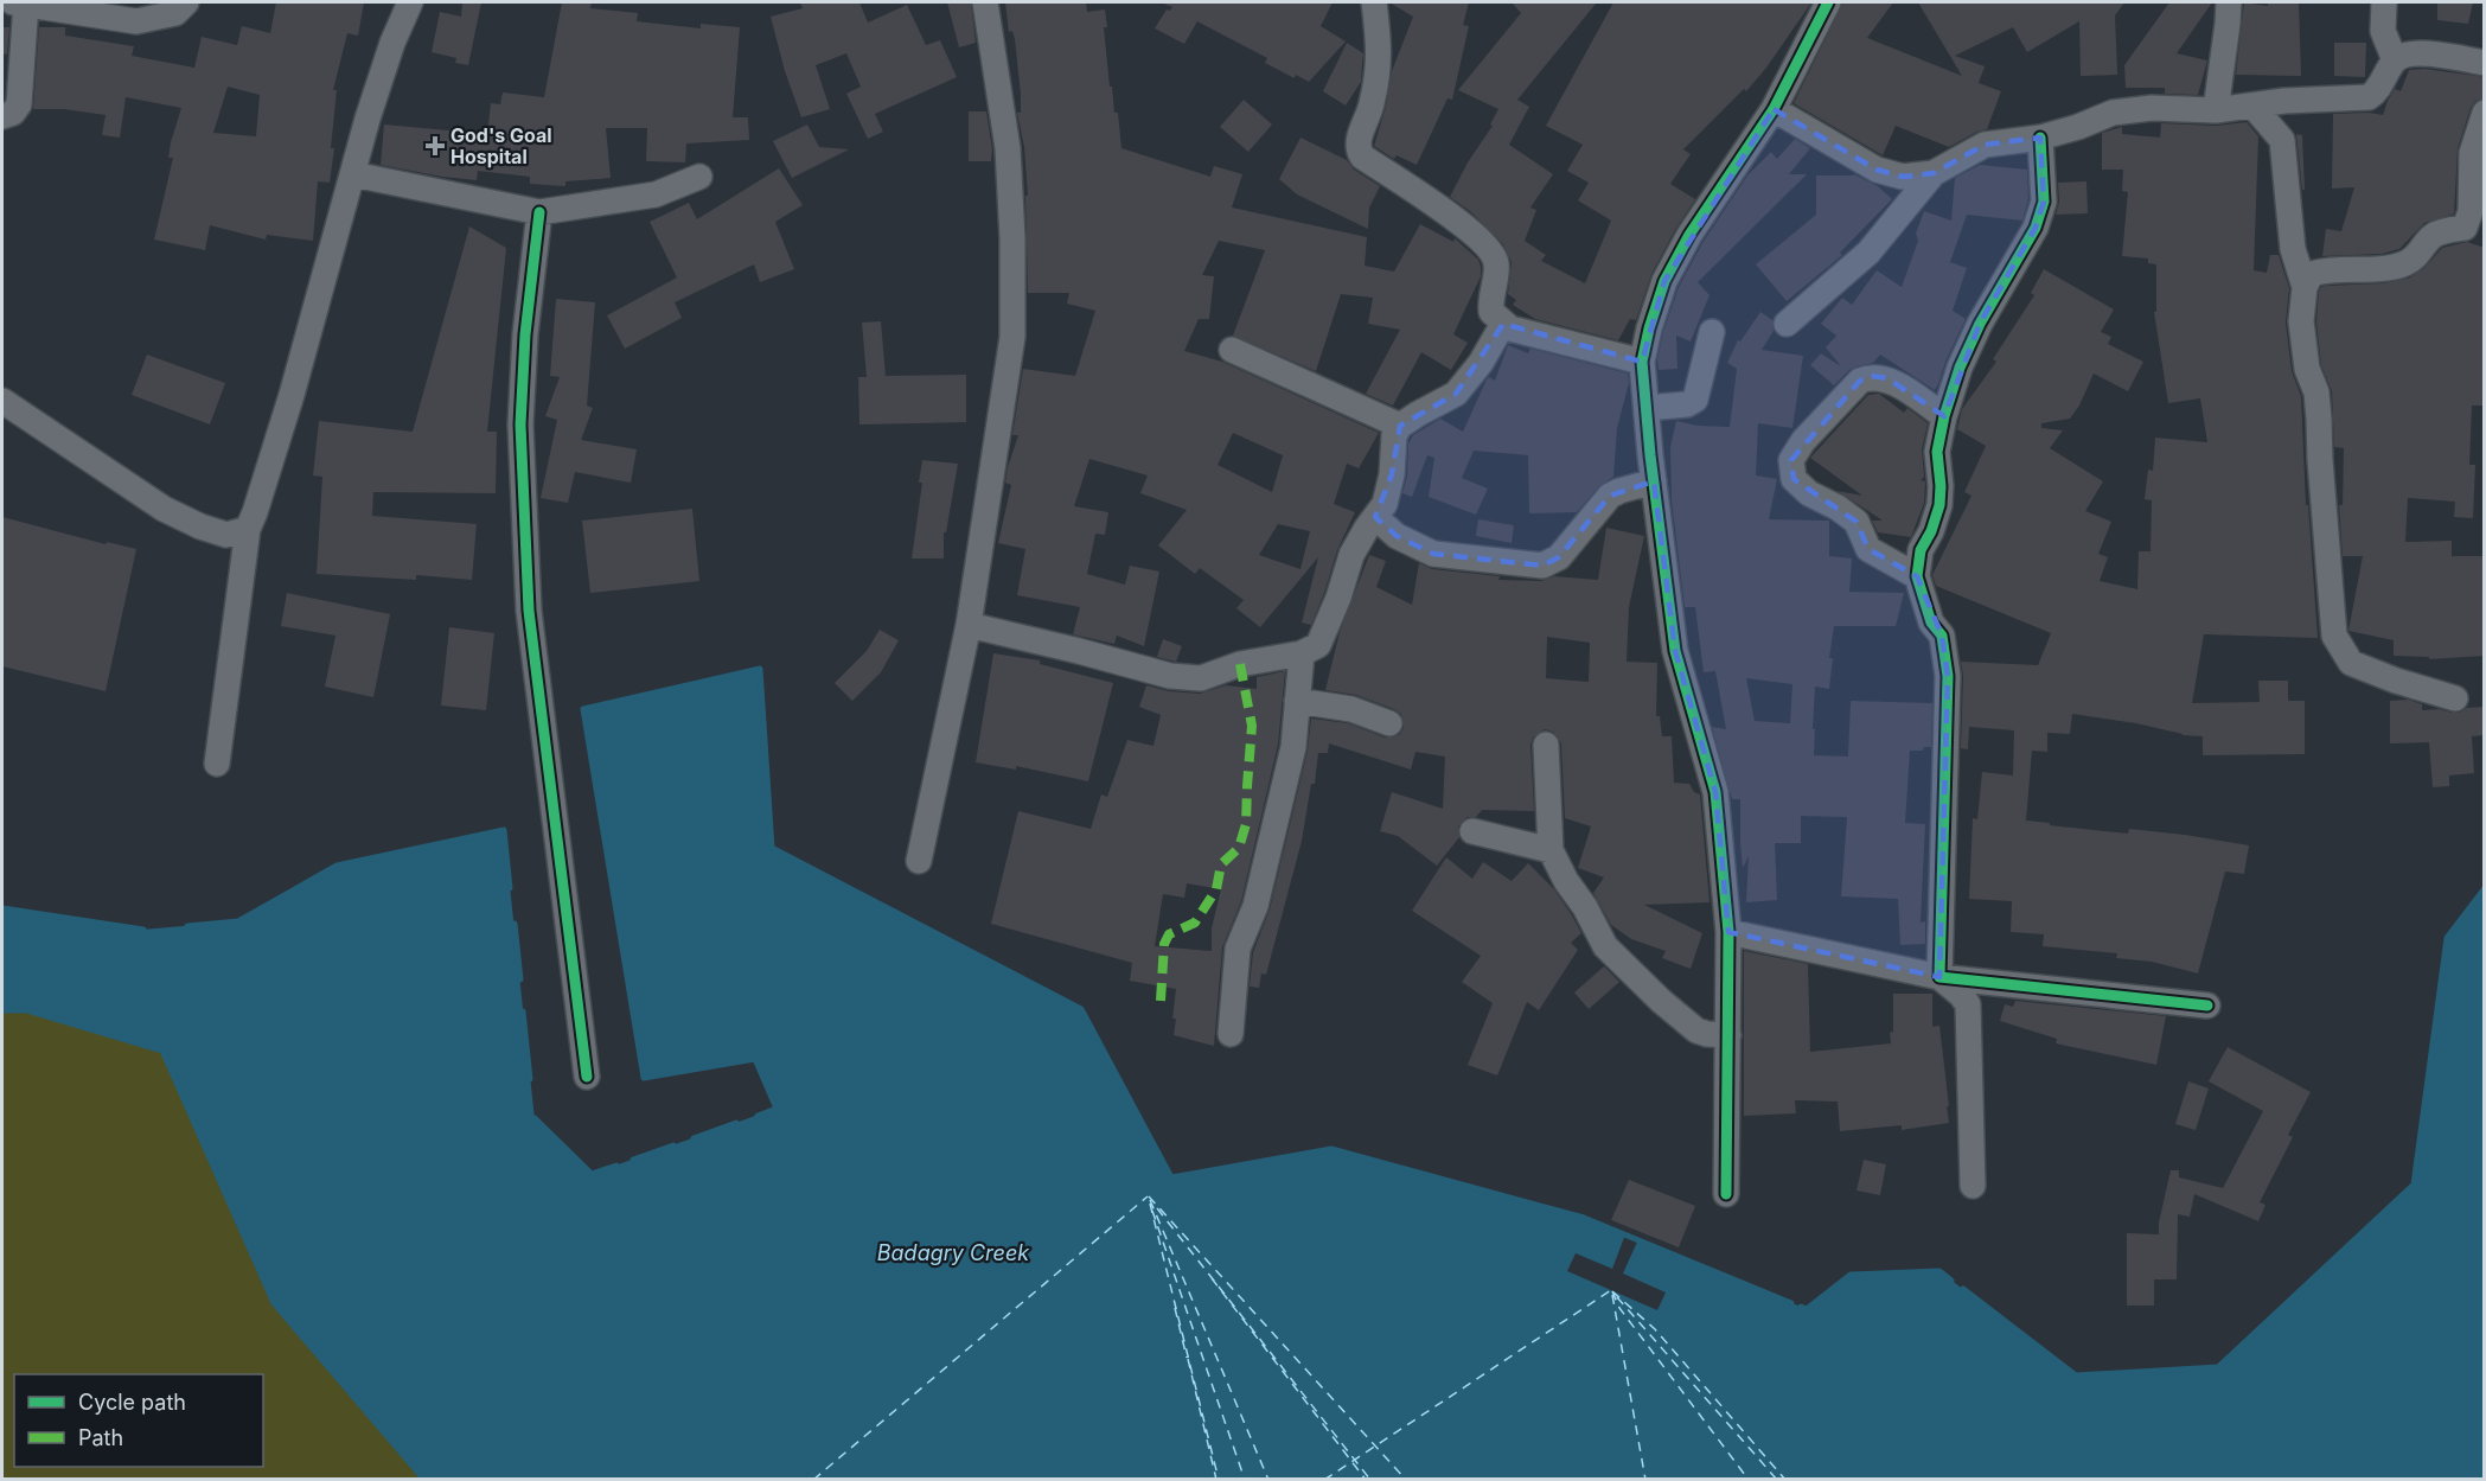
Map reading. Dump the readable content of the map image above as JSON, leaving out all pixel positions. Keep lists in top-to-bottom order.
{
  "water": ["Badagry Creek"],
  "places": {
    "health": ["God's Goal Hospital"]
  },
  "legend": ["Cycle path", "Path"]
}
